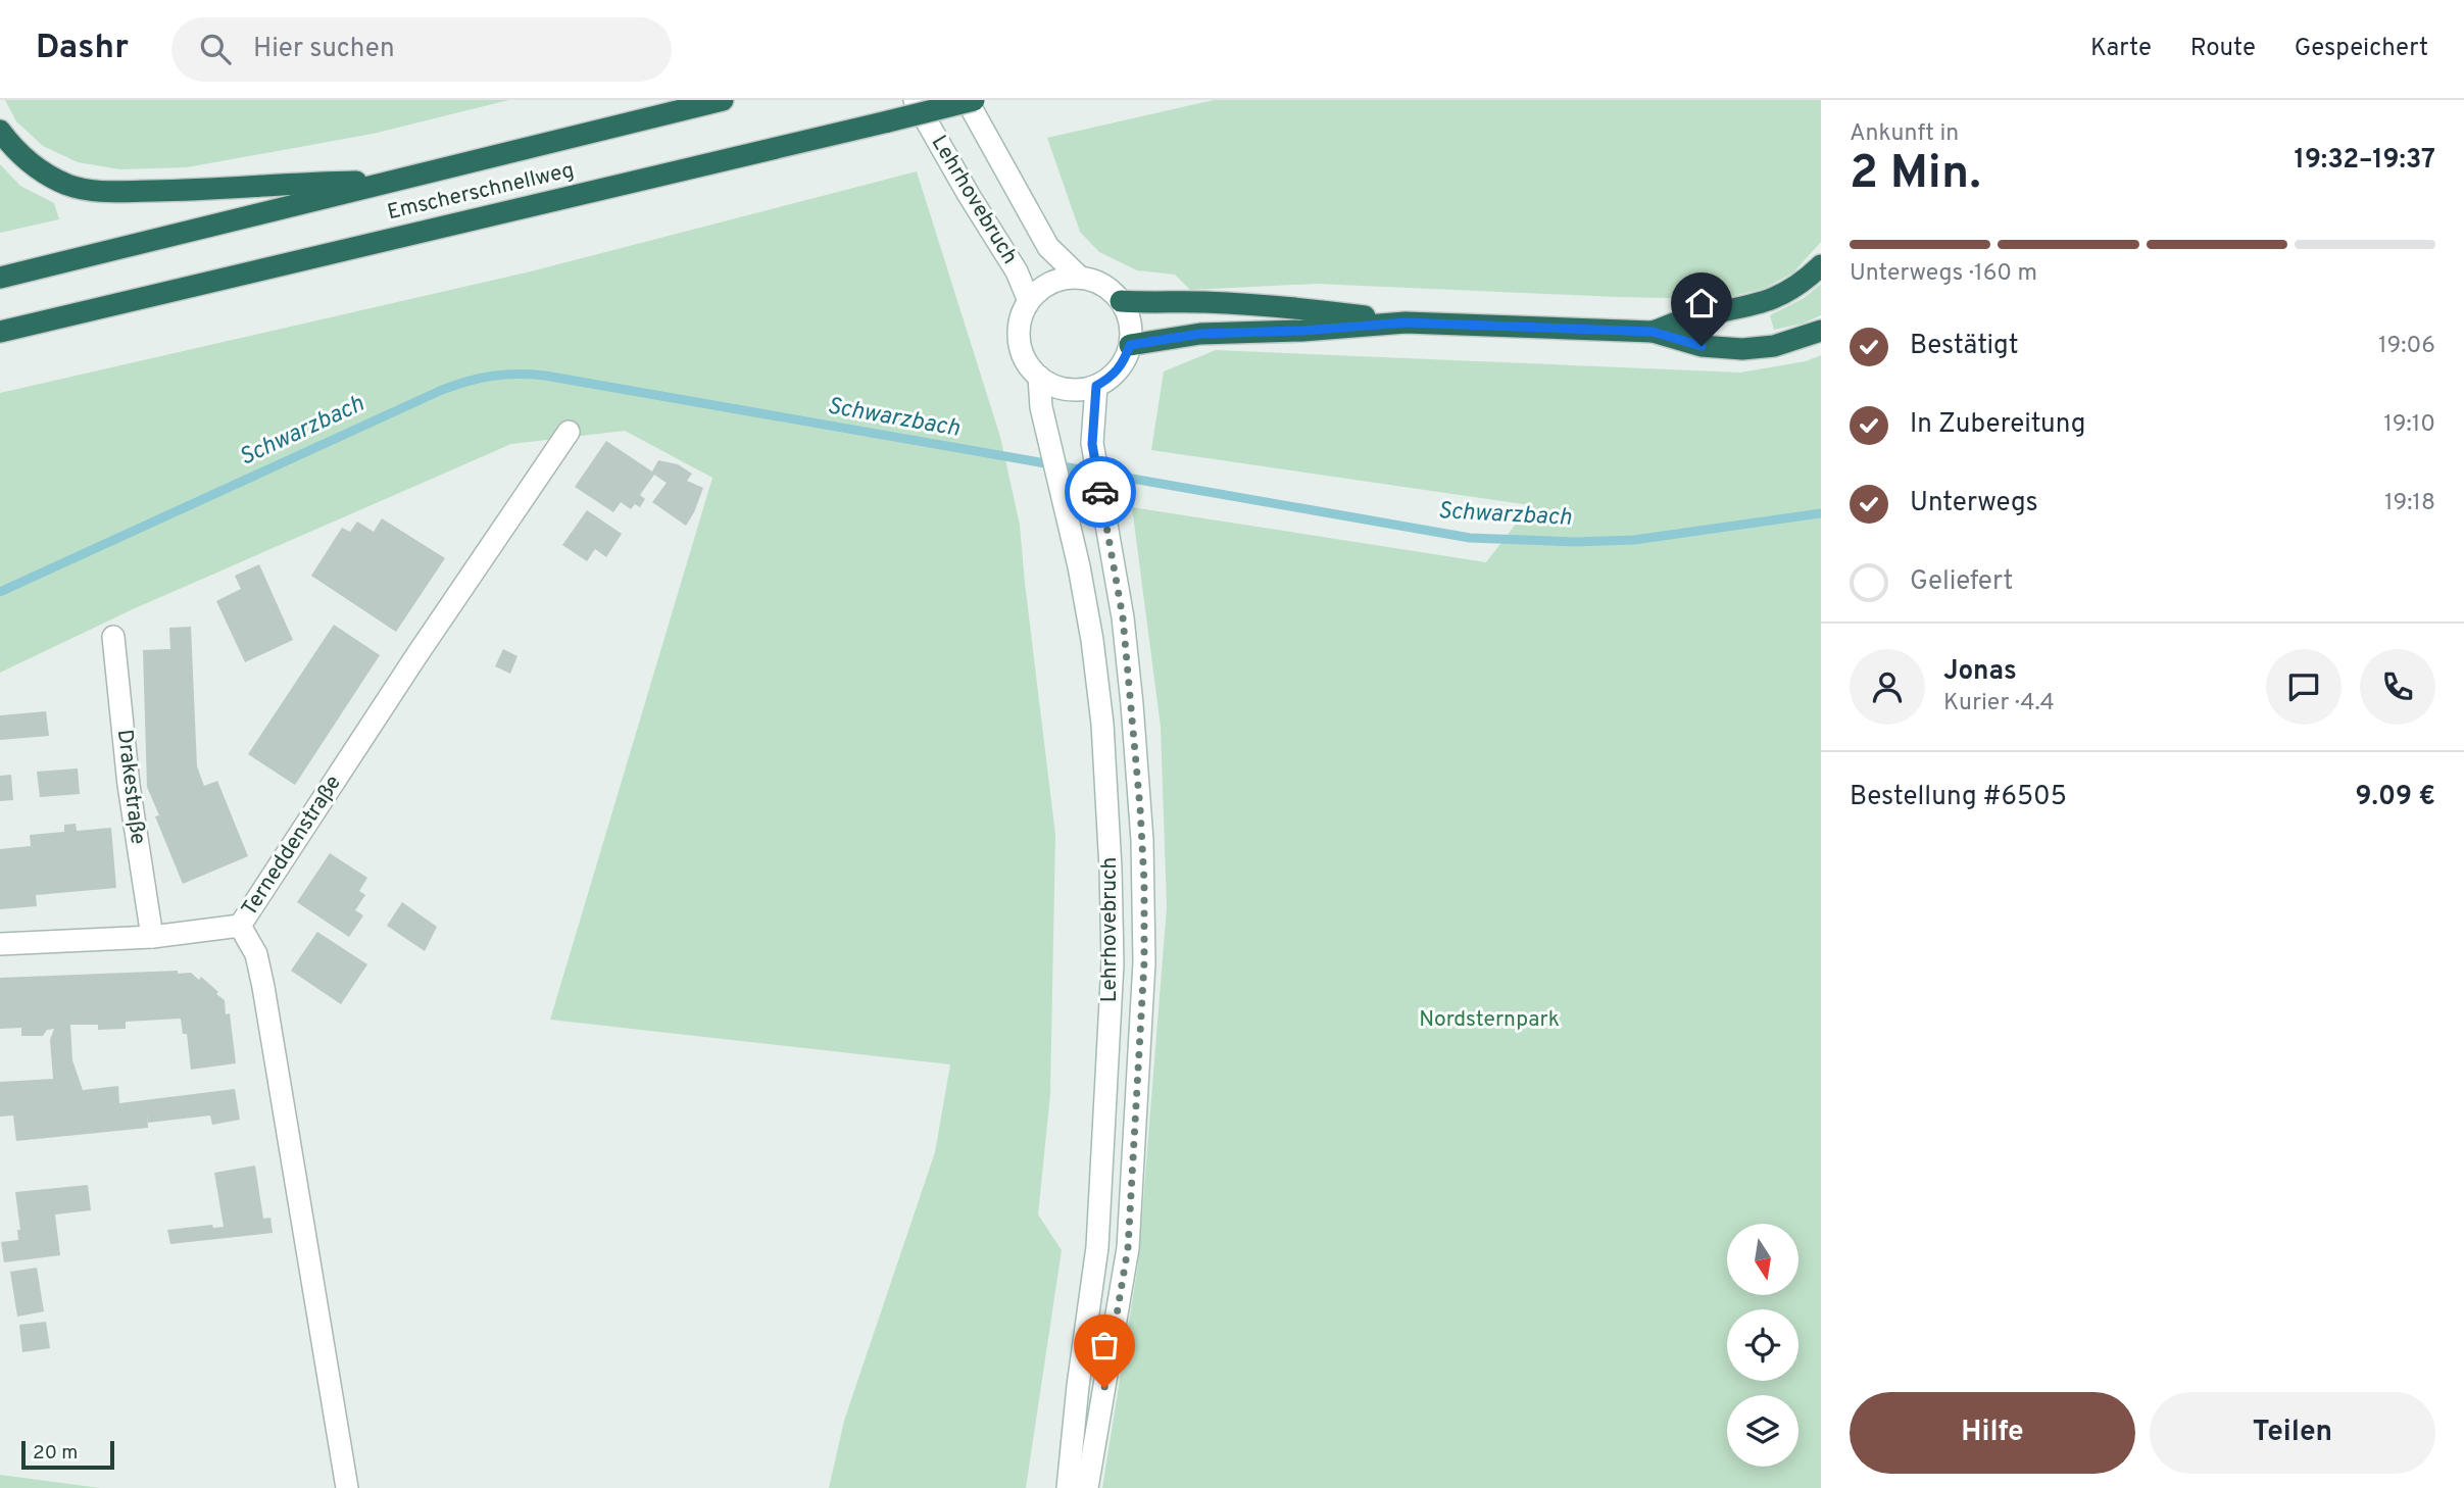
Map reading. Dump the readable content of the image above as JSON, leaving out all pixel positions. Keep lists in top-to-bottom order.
{
  "streets": {
    "highway": ["Emscherschnellweg"],
    "street": ["Lehrhovebruch", "Drakestraße", "Terneddenstraße"]
  },
  "water": ["Schwarzbach"],
  "parks": ["Nordsternpark"],
  "scale_bar": "20 m",
  "north": "bottom",
  "page": {
    "header": "Dashr",
    "search": "Hier suchen",
    "nav": ["Karte", "Route", "Gespeichert"],
    "heading": ["2 Min.", "Ankunft in", "19:32–19:37"],
    "panel": [
      "Jonas",
      "Kurier · 4.4",
      "Bestellung #6505",
      "9.09 €"
    ],
    "bar": "Unterwegs · 160 m",
    "list": [
      ["Bestätigt", "19:06"],
      ["In Zubereitung", "19:10"],
      ["Unterwegs", "19:18"],
      "Geliefert"
    ],
    "buttons": ["Hilfe", "Teilen"],
    "scale": "20 m"
  }
}
